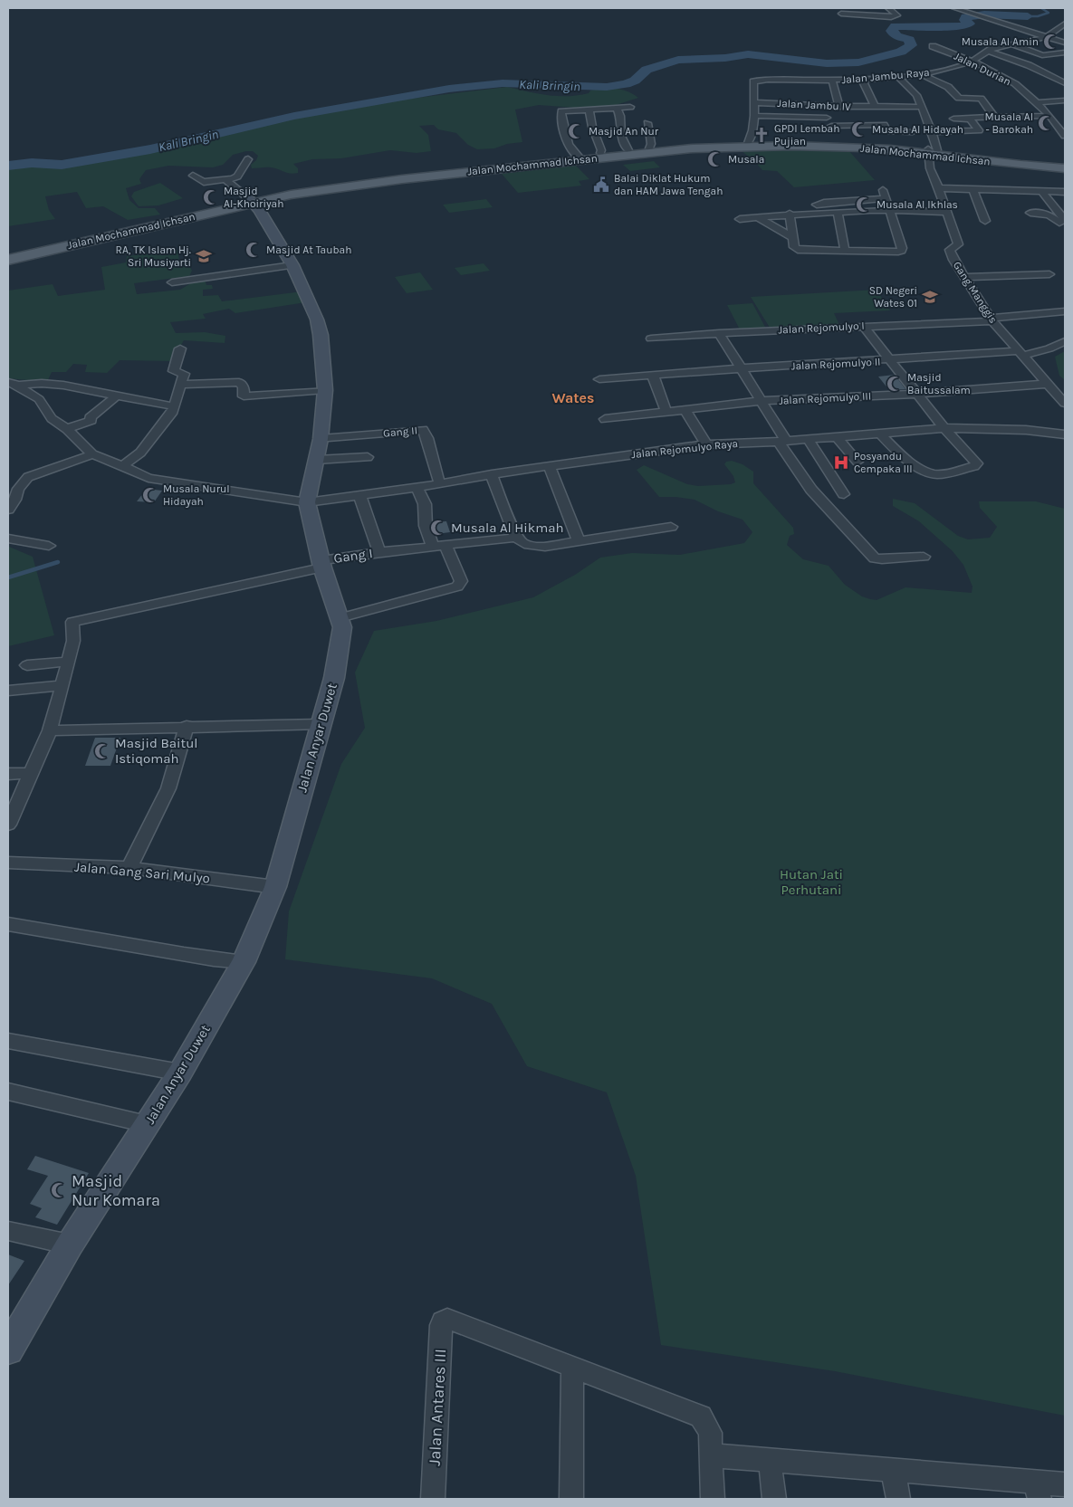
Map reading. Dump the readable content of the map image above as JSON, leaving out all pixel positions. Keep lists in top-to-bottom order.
{
  "streets": {
    "main road": ["Jalan Mochammad Ichsan"],
    "street": [
      "Jalan Durian",
      "Jalan Jambu Raya",
      "Jalan Jambu IV",
      "Gang Manggis",
      "Jalan Rejomulyo I",
      "Jalan Rejomulyo II",
      "Jalan Rejomulyo III",
      "Gang II",
      "Jalan Rejomulyo Raya",
      "Gang I",
      "Jalan Anyar Duwet",
      "Jalan Gang Sari Mulyo",
      "Jalan Antares III"
    ]
  },
  "crossings": [
    ["Jalan Durian", "Jalan Jambu Raya"],
    ["Jalan Jambu Raya", "Jalan Jambu IV"],
    ["Jalan Jambu Raya", "Jalan Mochammad Ichsan"],
    ["Jalan Jambu Raya", "Gang Manggis"],
    ["Jalan Jambu IV", "Gang Manggis"],
    ["Jalan Mochammad Ichsan", "Gang Manggis"],
    ["Jalan Mochammad Ichsan", "Jalan Anyar Duwet"],
    ["Gang Manggis", "Jalan Rejomulyo I"],
    ["Gang Manggis", "Jalan Rejomulyo II"],
    ["Gang Manggis", "Jalan Rejomulyo III"],
    ["Gang II", "Jalan Rejomulyo Raya"],
    ["Gang II", "Jalan Anyar Duwet"],
    ["Jalan Rejomulyo Raya", "Gang I"],
    ["Jalan Rejomulyo Raya", "Jalan Anyar Duwet"],
    ["Gang I", "Jalan Anyar Duwet"],
    ["Jalan Anyar Duwet", "Jalan Gang Sari Mulyo"]
  ],
  "districts": ["Wates"],
  "water": ["Kali Bringin"],
  "parks": ["Hutan Jati Perhutani"],
  "places": {
    "mosque": [
      "Musala Al Amin",
      "Musala Al - Barokah",
      "Musala Al Hidayah",
      "Masjid An Nur",
      "Musala",
      "Masjid Al-Khoiriyah",
      "Musala Al Ikhlas",
      "Masjid At Taubah",
      "Masjid Baitussalam",
      "Musala Nurul Hidayah",
      "Musala Al Hikmah",
      "Masjid Baitul Istiqomah",
      "Masjid Nur Komara"
    ],
    "church": ["GPDI Lembah Pujian"],
    "public building": ["Balai Diklat Hukum dan HAM Jawa Tengah"],
    "school or university": ["RA, TK Islam Hj. Sri Musiyarti", "SD Negeri Wates 01"],
    "hospital": ["Posyandu Cempaka III"]
  }
}
